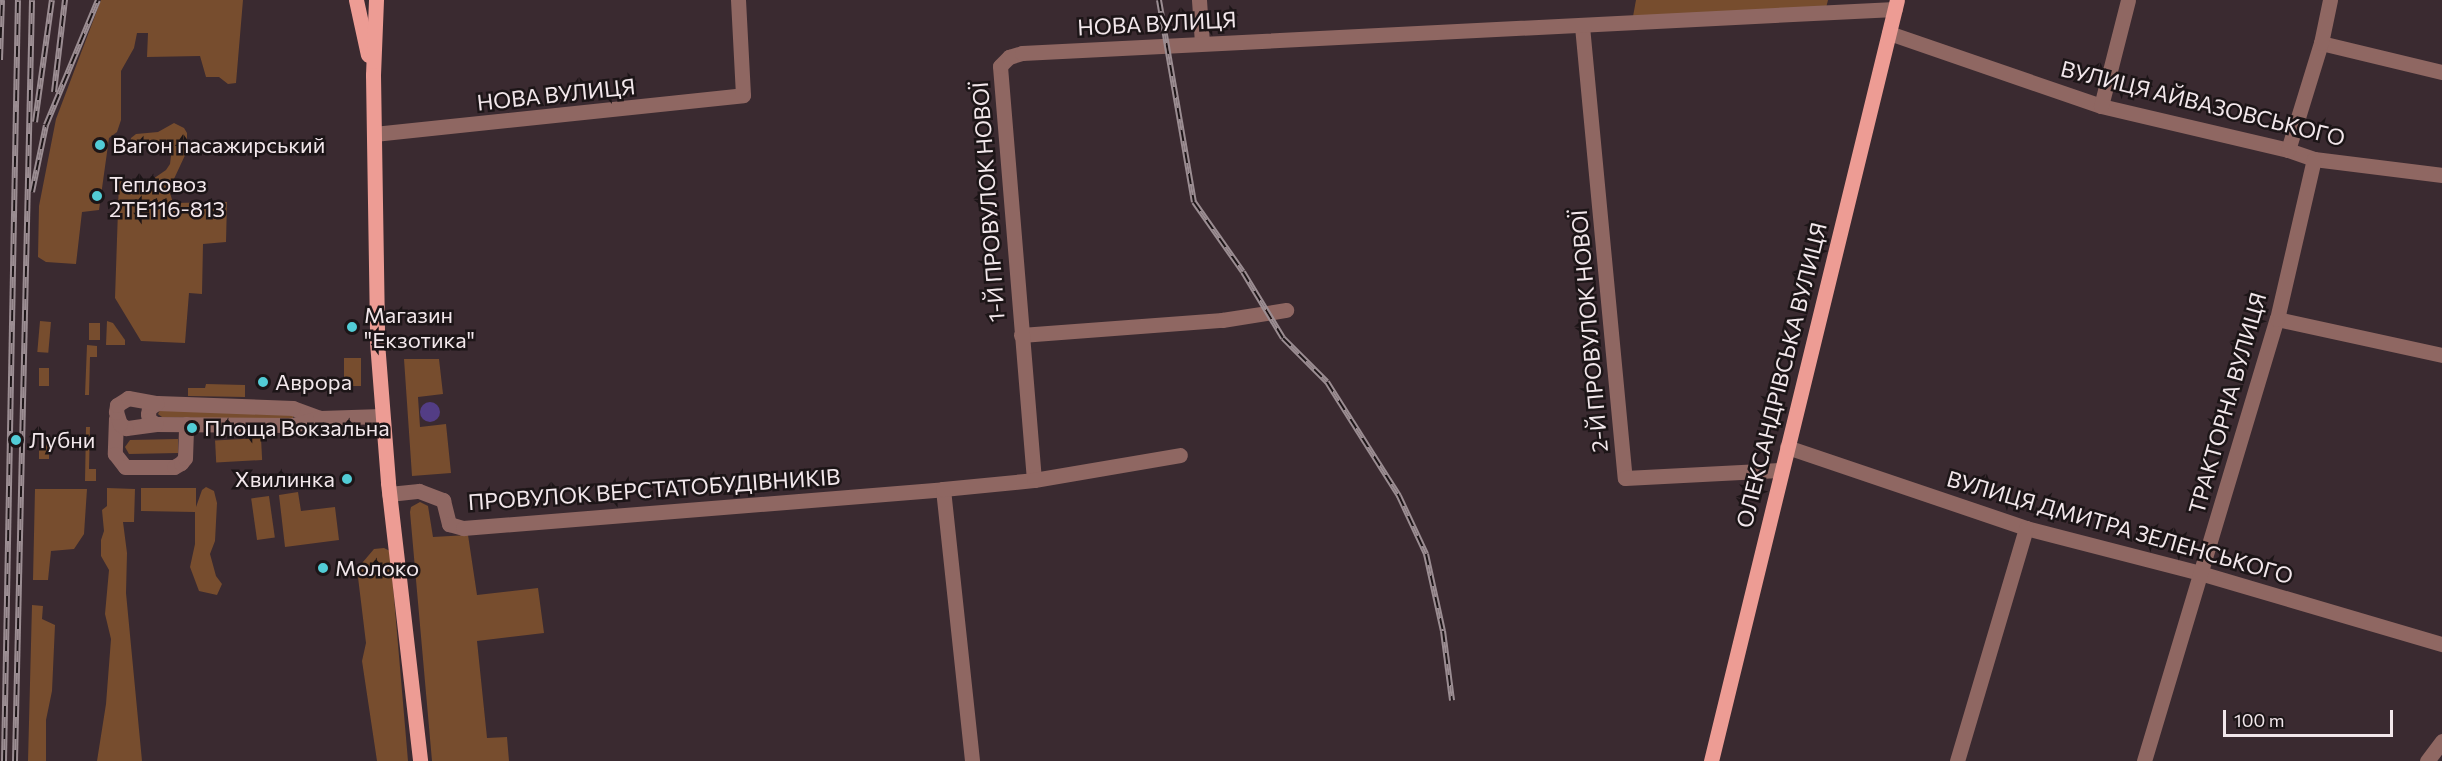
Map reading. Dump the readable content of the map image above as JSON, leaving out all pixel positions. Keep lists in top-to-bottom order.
{
  "streets": {
    "main road": ["ОЛЕКСАНДРІВСЬКА ВУЛИЦЯ"],
    "street": [
      "НОВА ВУЛИЦЯ",
      "ВУЛИЦЯ АЙВАЗОВСЬКОГО",
      "1-Й ПРОВУЛОК НОВОЇ",
      "2-Й ПРОВУЛОК НОВОЇ",
      "ТРАКТОРНА ВУЛИЦЯ",
      "ПРОВУЛОК ВЕРСТАТОБУДІВНИКІВ",
      "ВУЛИЦЯ ДМИТРА ЗЕЛЕНСЬКОГО"
    ]
  },
  "crossings": [
    ["НОВА ВУЛИЦЯ", "1-Й ПРОВУЛОК НОВОЇ"],
    ["НОВА ВУЛИЦЯ", "2-Й ПРОВУЛОК НОВОЇ"],
    ["НОВА ВУЛИЦЯ", "ОЛЕКСАНДРІВСЬКА ВУЛИЦЯ"],
    ["ВУЛИЦЯ АЙВАЗОВСЬКОГО", "ОЛЕКСАНДРІВСЬКА ВУЛИЦЯ"],
    ["ВУЛИЦЯ АЙВАЗОВСЬКОГО", "ТРАКТОРНА ВУЛИЦЯ"],
    ["1-Й ПРОВУЛОК НОВОЇ", "ПРОВУЛОК ВЕРСТАТОБУДІВНИКІВ"],
    ["2-Й ПРОВУЛОК НОВОЇ", "ОЛЕКСАНДРІВСЬКА ВУЛИЦЯ"],
    ["ОЛЕКСАНДРІВСЬКА ВУЛИЦЯ", "ВУЛИЦЯ ДМИТРА ЗЕЛЕНСЬКОГО"],
    ["ТРАКТОРНА ВУЛИЦЯ", "ВУЛИЦЯ ДМИТРА ЗЕЛЕНСЬКОГО"]
  ],
  "places": [
    "Вагон пасажирський",
    "Тепловоз 2ТЕ116-813",
    "Магазин \"Екзотика\"",
    "Аврора",
    "Площа Вокзальна",
    "Лубни",
    "Хвилинка",
    "Молоко"
  ],
  "scale_bar": "100 m"
}
